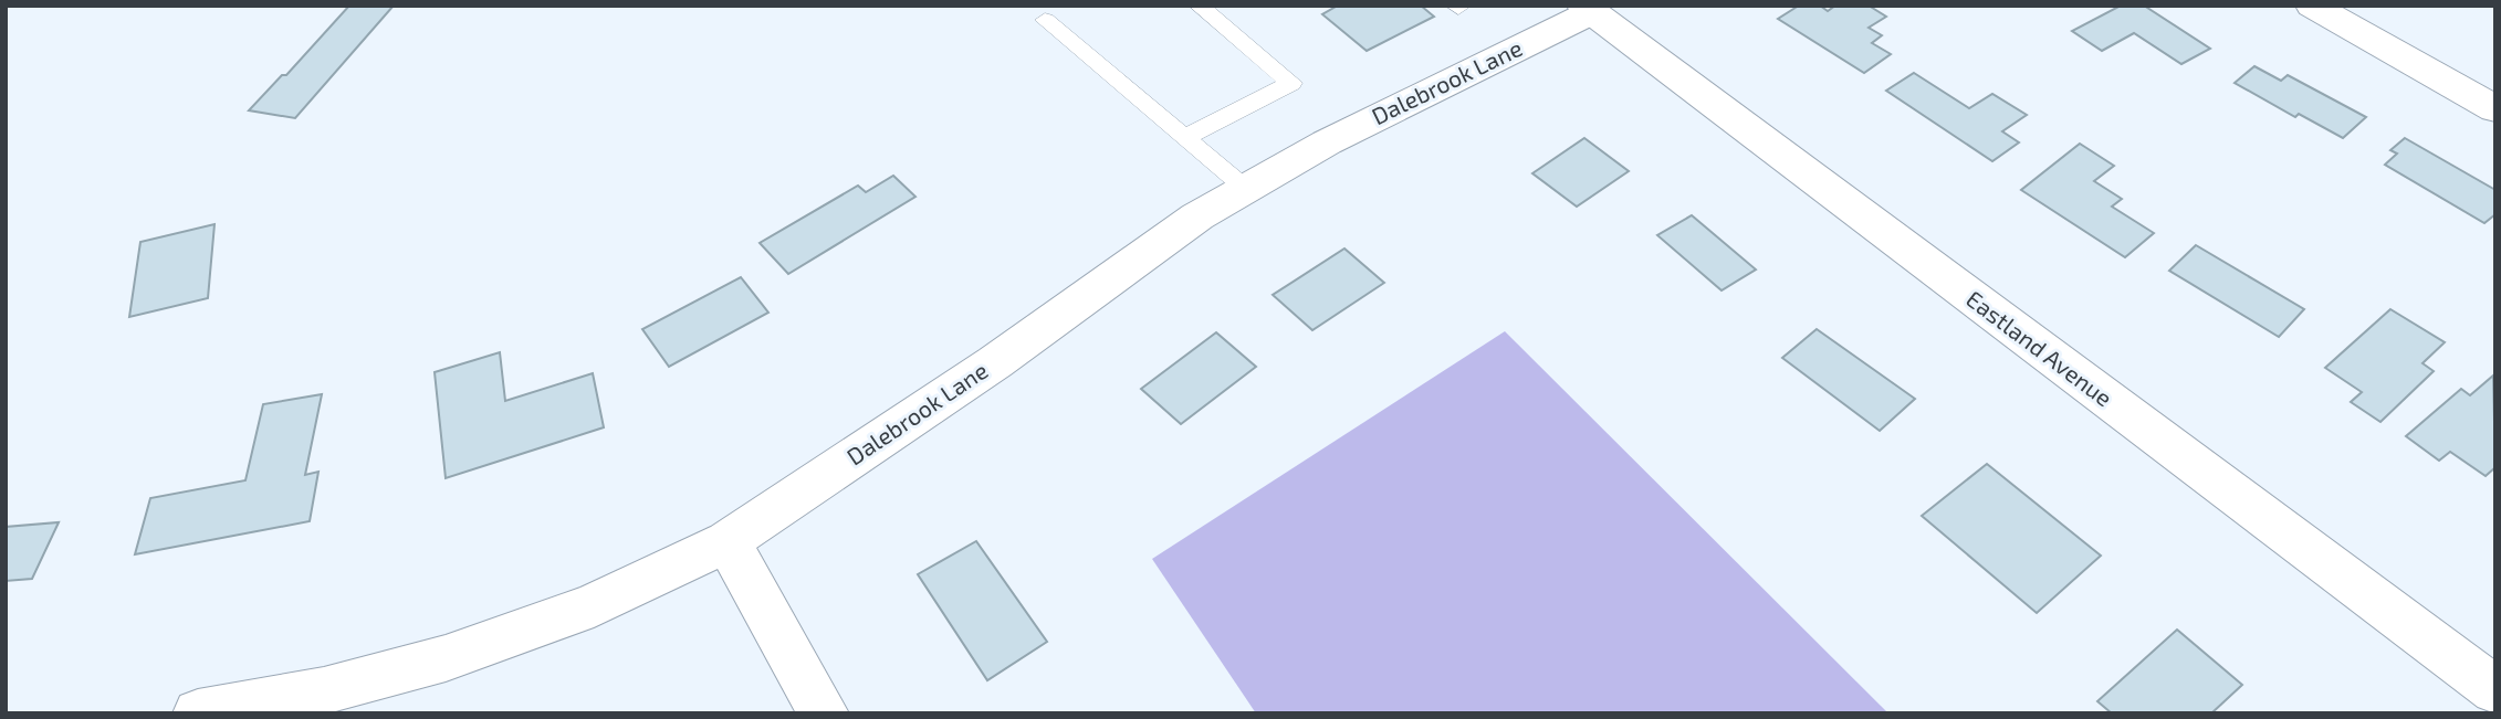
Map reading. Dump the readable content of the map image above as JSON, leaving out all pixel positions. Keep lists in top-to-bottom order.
{
  "streets": {
    "street": ["Dalebrook Lane", "Eastland Avenue"]
  },
  "crossings": [
    ["Dalebrook Lane", "Eastland Avenue"]
  ]
}
